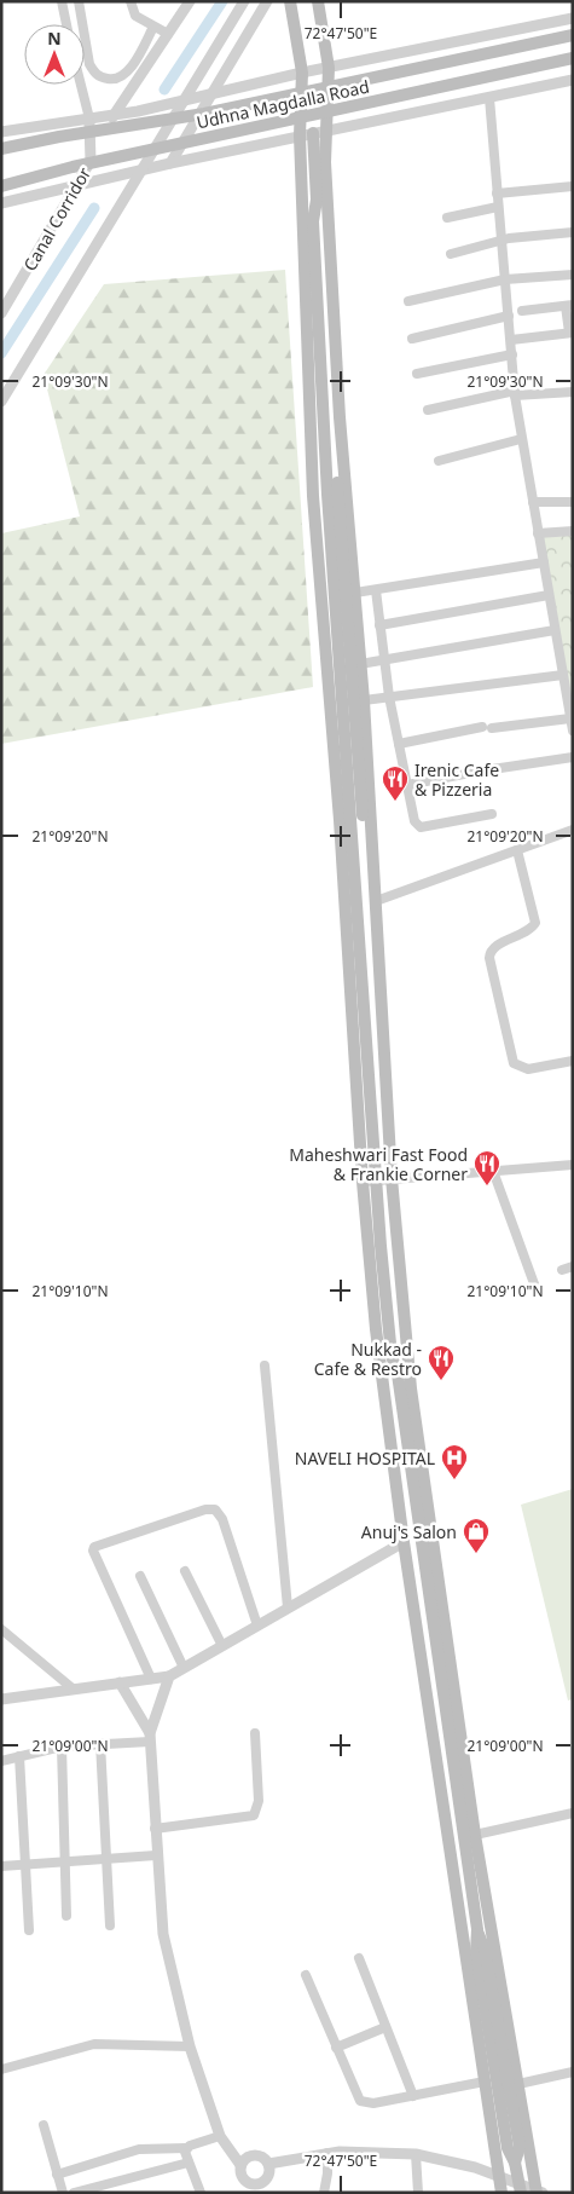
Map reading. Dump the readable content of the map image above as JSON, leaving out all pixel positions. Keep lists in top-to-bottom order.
{
  "streets": {
    "main road": ["Udhna Magdalla Road"],
    "street": ["Canal Corridor"]
  },
  "places": {
    "restaurant": ["Irenic Cafe & Pizzeria", "Maheshwari Fast Food & Frankie Corner", "Nukkad - Cafe & Restro"],
    "hospital": ["NAVELI HOSPITAL"],
    "shop": ["Anuj's Salon"]
  },
  "north": "top",
  "coordinates": [
    "72°47'50\"E",
    "21°09'30\"N",
    "21°09'20\"N",
    "21°09'10\"N",
    "21°09'00\"N"
  ]
}
